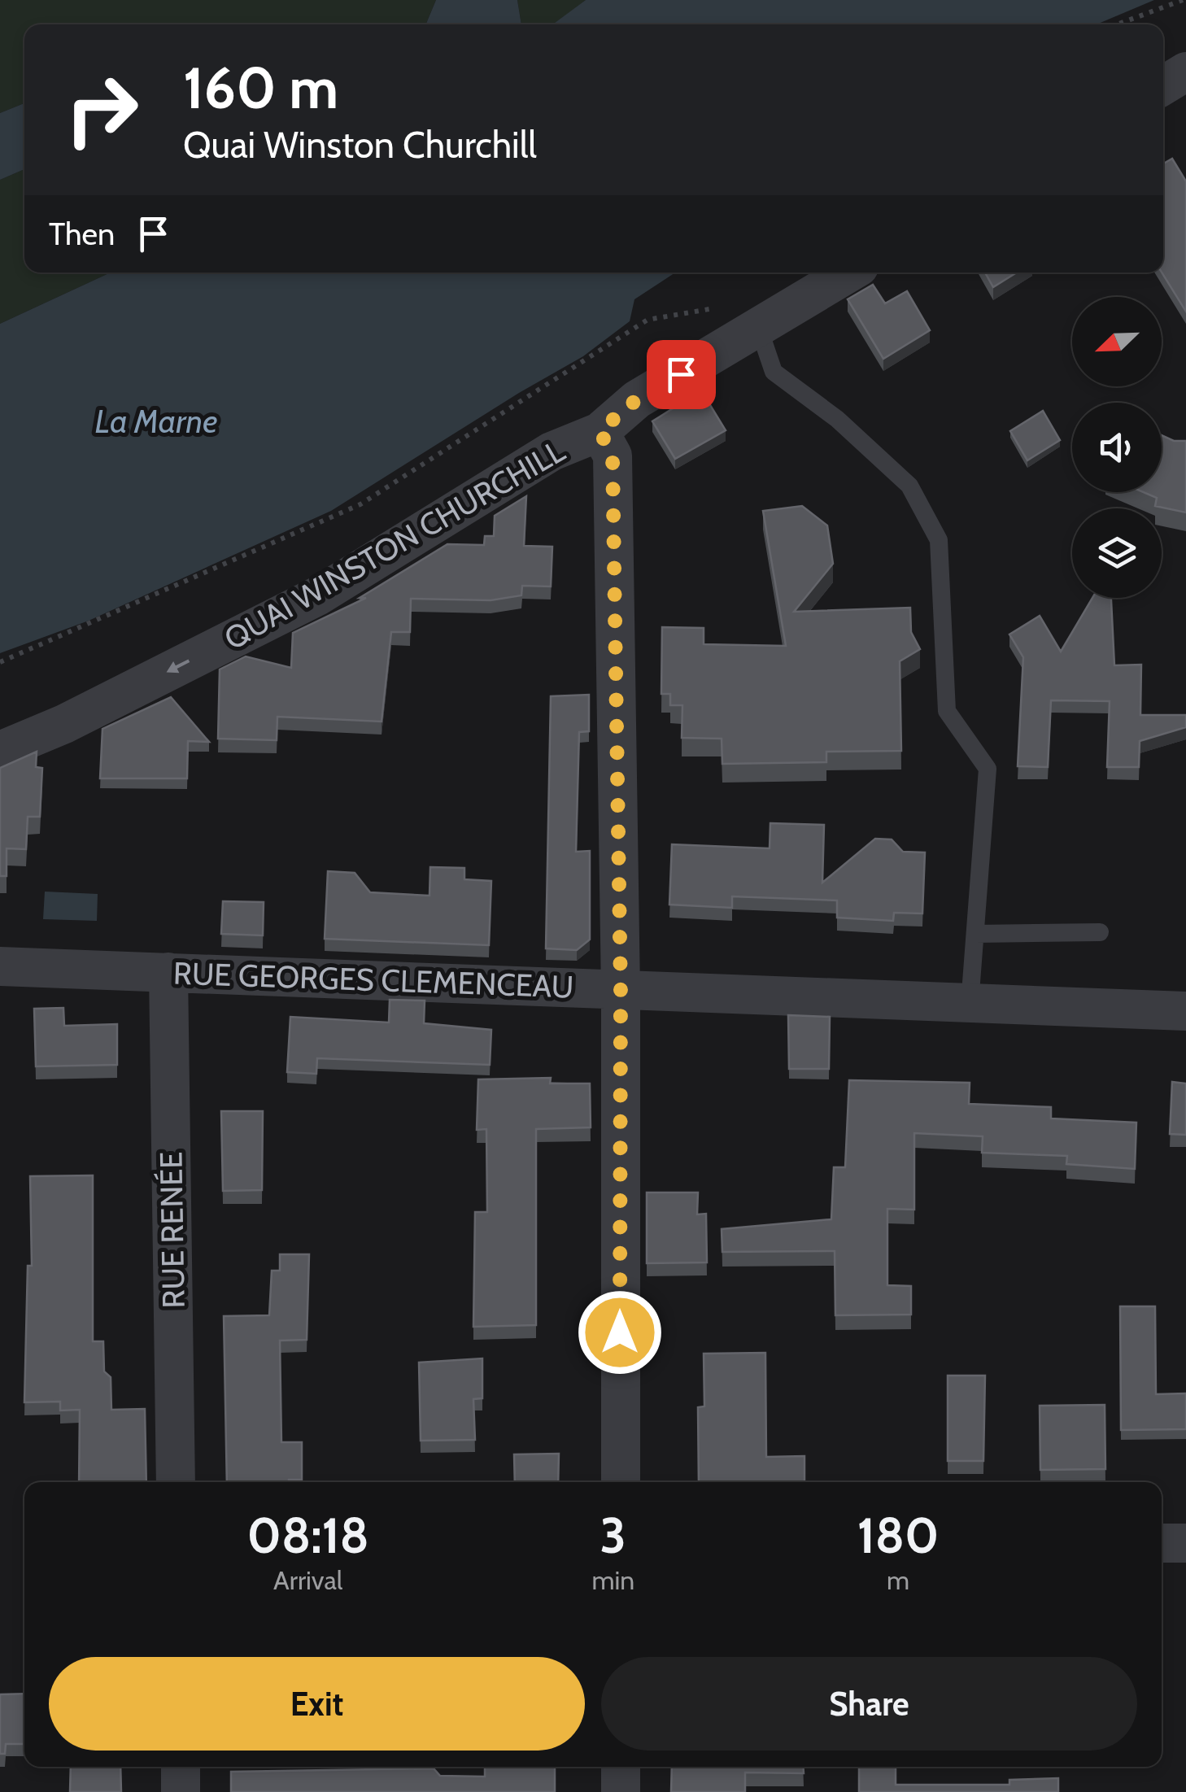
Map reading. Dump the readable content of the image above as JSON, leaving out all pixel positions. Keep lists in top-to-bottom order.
{
  "streets": {
    "street": ["QUAI WINSTON CHURCHILL", "RUE GEORGES CLEMENCEAU", "RUE RENÉE"]
  },
  "crossings": [
    ["RUE GEORGES CLEMENCEAU", "RUE RENÉE"]
  ],
  "one_way": ["QUAI WINSTON CHURCHILL"],
  "water": ["La Marne"],
  "north": "bottom left",
  "page": {
    "turn": ["160 m", "Quai Winston Churchill"],
    "then": "Then",
    "eta": [
      "08:18",
      "Arrival",
      "3",
      "min",
      "180",
      "m"
    ],
    "buttons": ["Exit", "Share"]
  }
}
